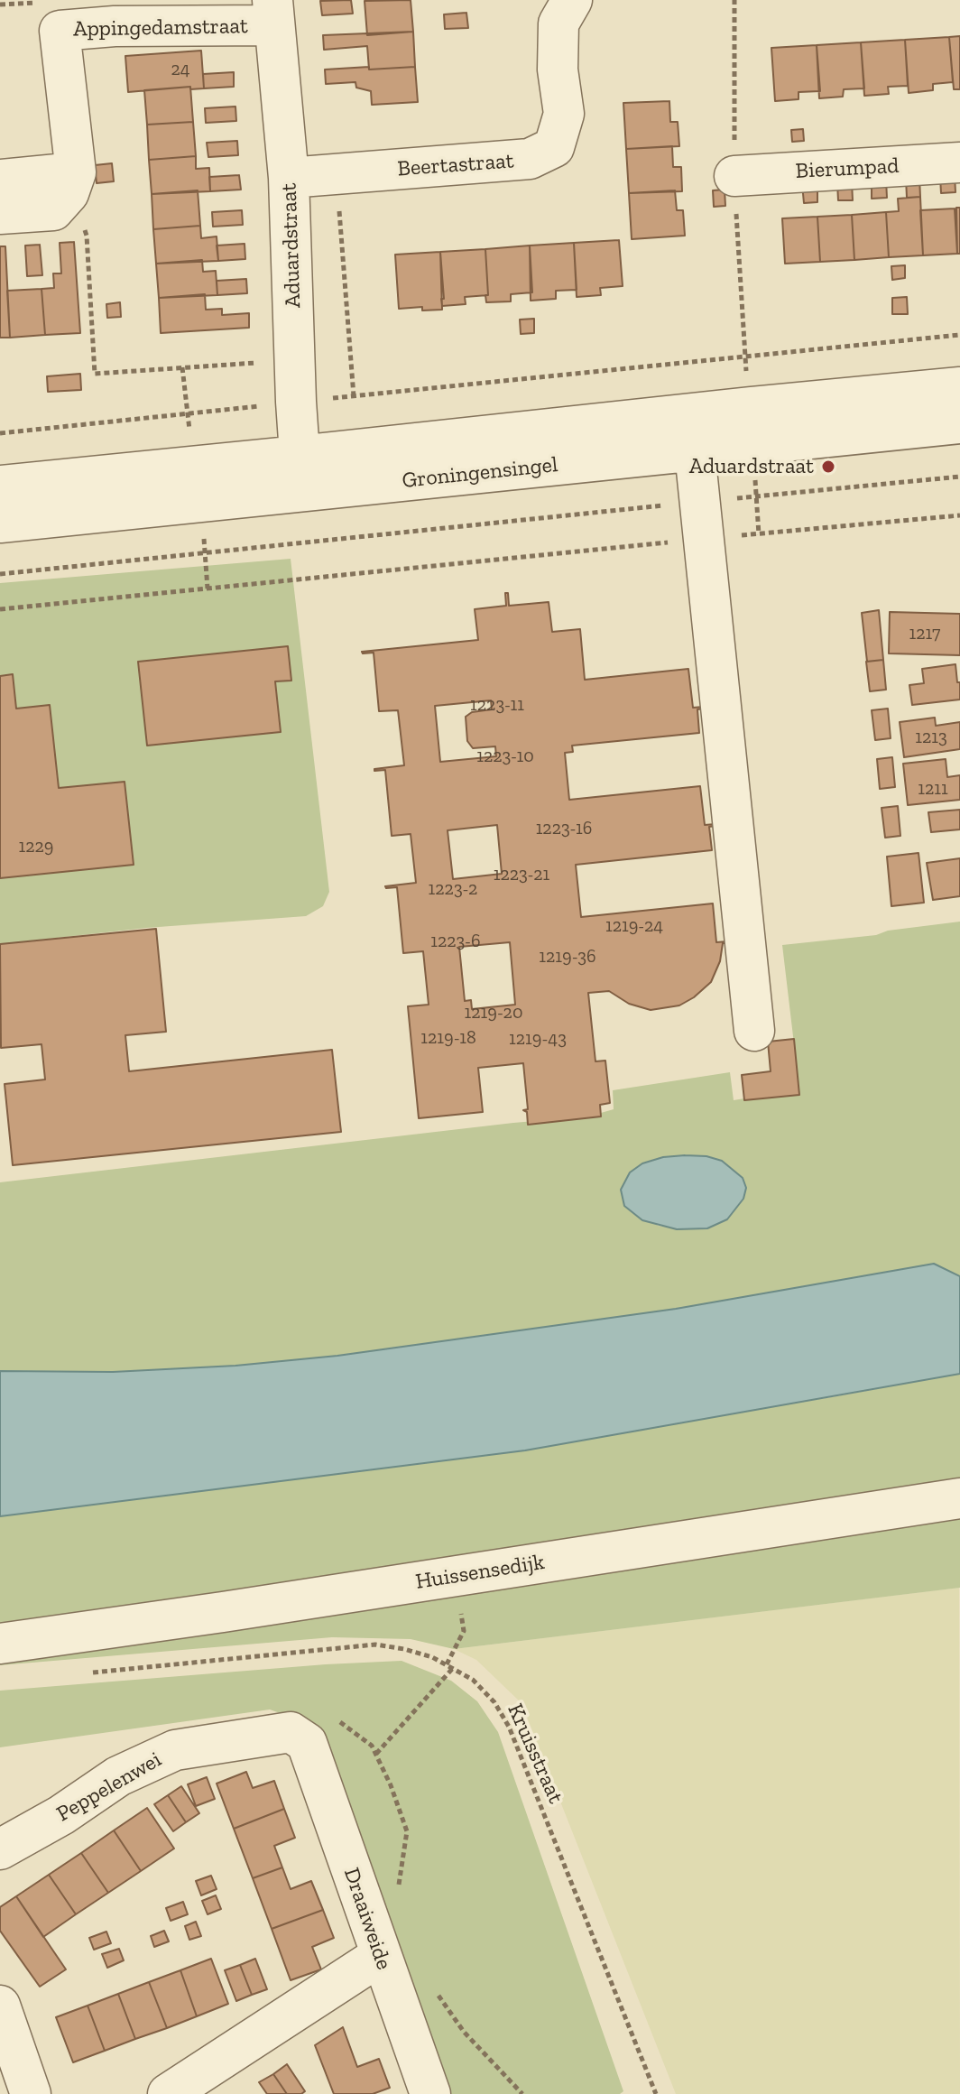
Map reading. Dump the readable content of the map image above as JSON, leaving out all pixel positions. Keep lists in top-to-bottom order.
{
  "streets": {
    "street": [
      "Appingedamstraat",
      "Beertastraat",
      "Bierumpad",
      "Aduardstraat",
      "Groningensingel",
      "Huissensedijk",
      "Peppelenwei",
      "Draaiweide"
    ],
    "path": ["Kruisstraat"]
  },
  "crossings": [
    ["Appingedamstraat", "Aduardstraat"],
    ["Beertastraat", "Aduardstraat"],
    ["Aduardstraat", "Groningensingel"],
    ["Peppelenwei", "Draaiweide"]
  ],
  "places": ["Aduardstraat"],
  "house_numbers": [
    "24",
    "1217",
    "1223-11",
    "1213",
    "1223-10",
    "1211",
    "1223-16",
    "1229",
    "1223-21",
    "1223-2",
    "1219-24",
    "1223-6",
    "1219-36",
    "1219-20",
    "1219-18",
    "1219-43"
  ]
}
